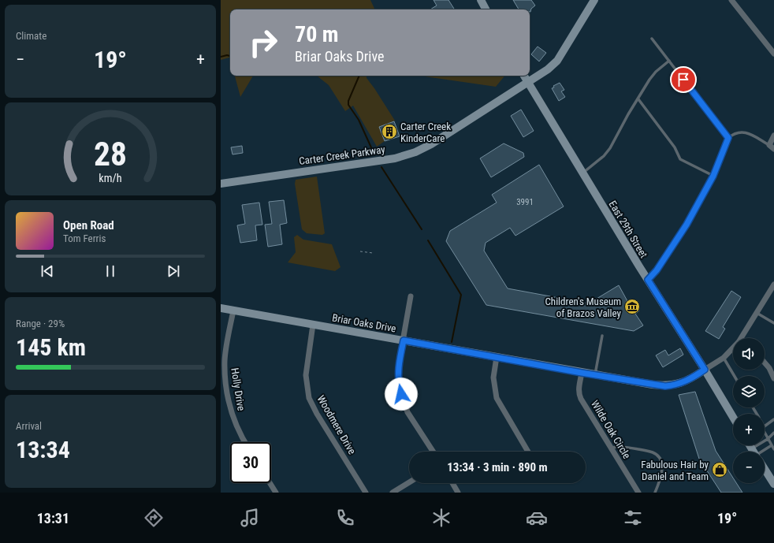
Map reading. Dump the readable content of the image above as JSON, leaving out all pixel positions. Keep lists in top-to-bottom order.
{
  "streets": {
    "street": [
      "Carter Creek Parkway",
      "East 29th Street",
      "Briar Oaks Drive",
      "Holly Drive",
      "Woodmere Drive",
      "Wilde Oak Circle"
    ]
  },
  "crossings": [
    ["Carter Creek Parkway", "East 29th Street"],
    ["East 29th Street", "Briar Oaks Drive"],
    ["Briar Oaks Drive", "Holly Drive"],
    ["Briar Oaks Drive", "Woodmere Drive"],
    ["Briar Oaks Drive", "Wilde Oak Circle"]
  ],
  "places": {
    "building": ["Carter Creek KinderCare"],
    "museum": ["Children's Museum of Brazos Valley"],
    "shop": ["Fabulous Hair by Daniel and Team"]
  },
  "house_numbers": ["3991"],
  "page": {
    "tile": [
      "Climate",
      ["Range · 29%", "145 km"],
      ["Arrival", "13:34"]
    ],
    "turn": ["70 m", "Briar Oaks Drive"],
    "heat": ["−", "19°", "+"],
    "song": ["Open Road", "Tom Ferris"],
    "map_buttons": ["+", "−"],
    "limit": "30",
    "trip": "13:34 · 3 min · 890 m",
    "tabs": ["13:31", "19°"],
    "gauge": ["28", "km/h"]
  }
}
